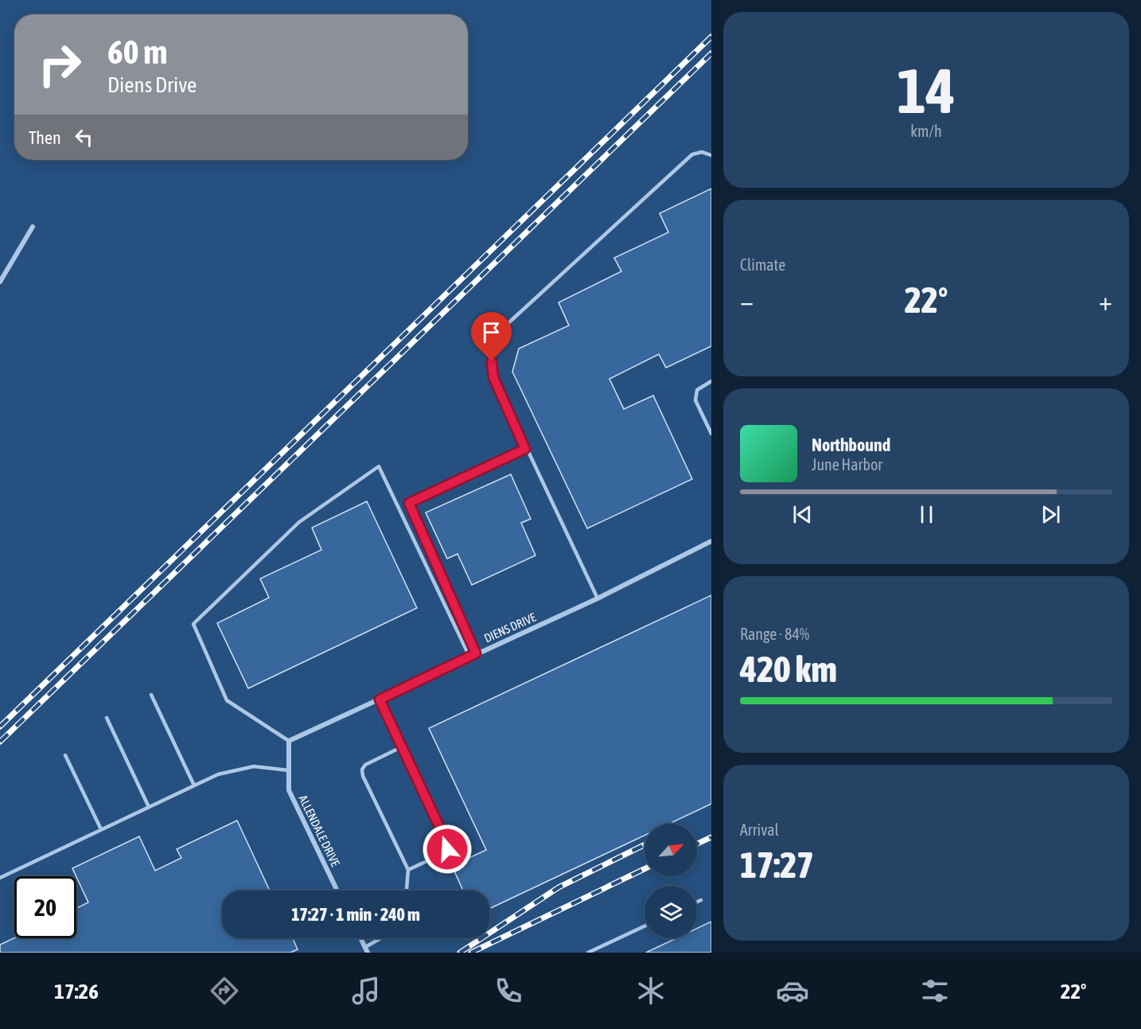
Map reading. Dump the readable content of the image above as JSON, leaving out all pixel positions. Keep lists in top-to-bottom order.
{
  "streets": {
    "street": ["DIENS DRIVE", "ALLENDALE DRIVE"]
  },
  "crossings": [
    ["DIENS DRIVE", "ALLENDALE DRIVE"]
  ],
  "north": "top right",
  "page": {
    "tile": [
      ["14", "km/h"],
      "Climate",
      ["Range · 84%", "420 km"],
      ["Arrival", "17:27"]
    ],
    "turn": ["60 m", "Diens Drive"],
    "then": "Then",
    "heat": ["−", "22°", "+"],
    "song": ["Northbound", "June Harbor"],
    "limit": "20",
    "trip": "17:27 · 1 min · 240 m",
    "tabs": ["17:26", "22°"]
  }
}
